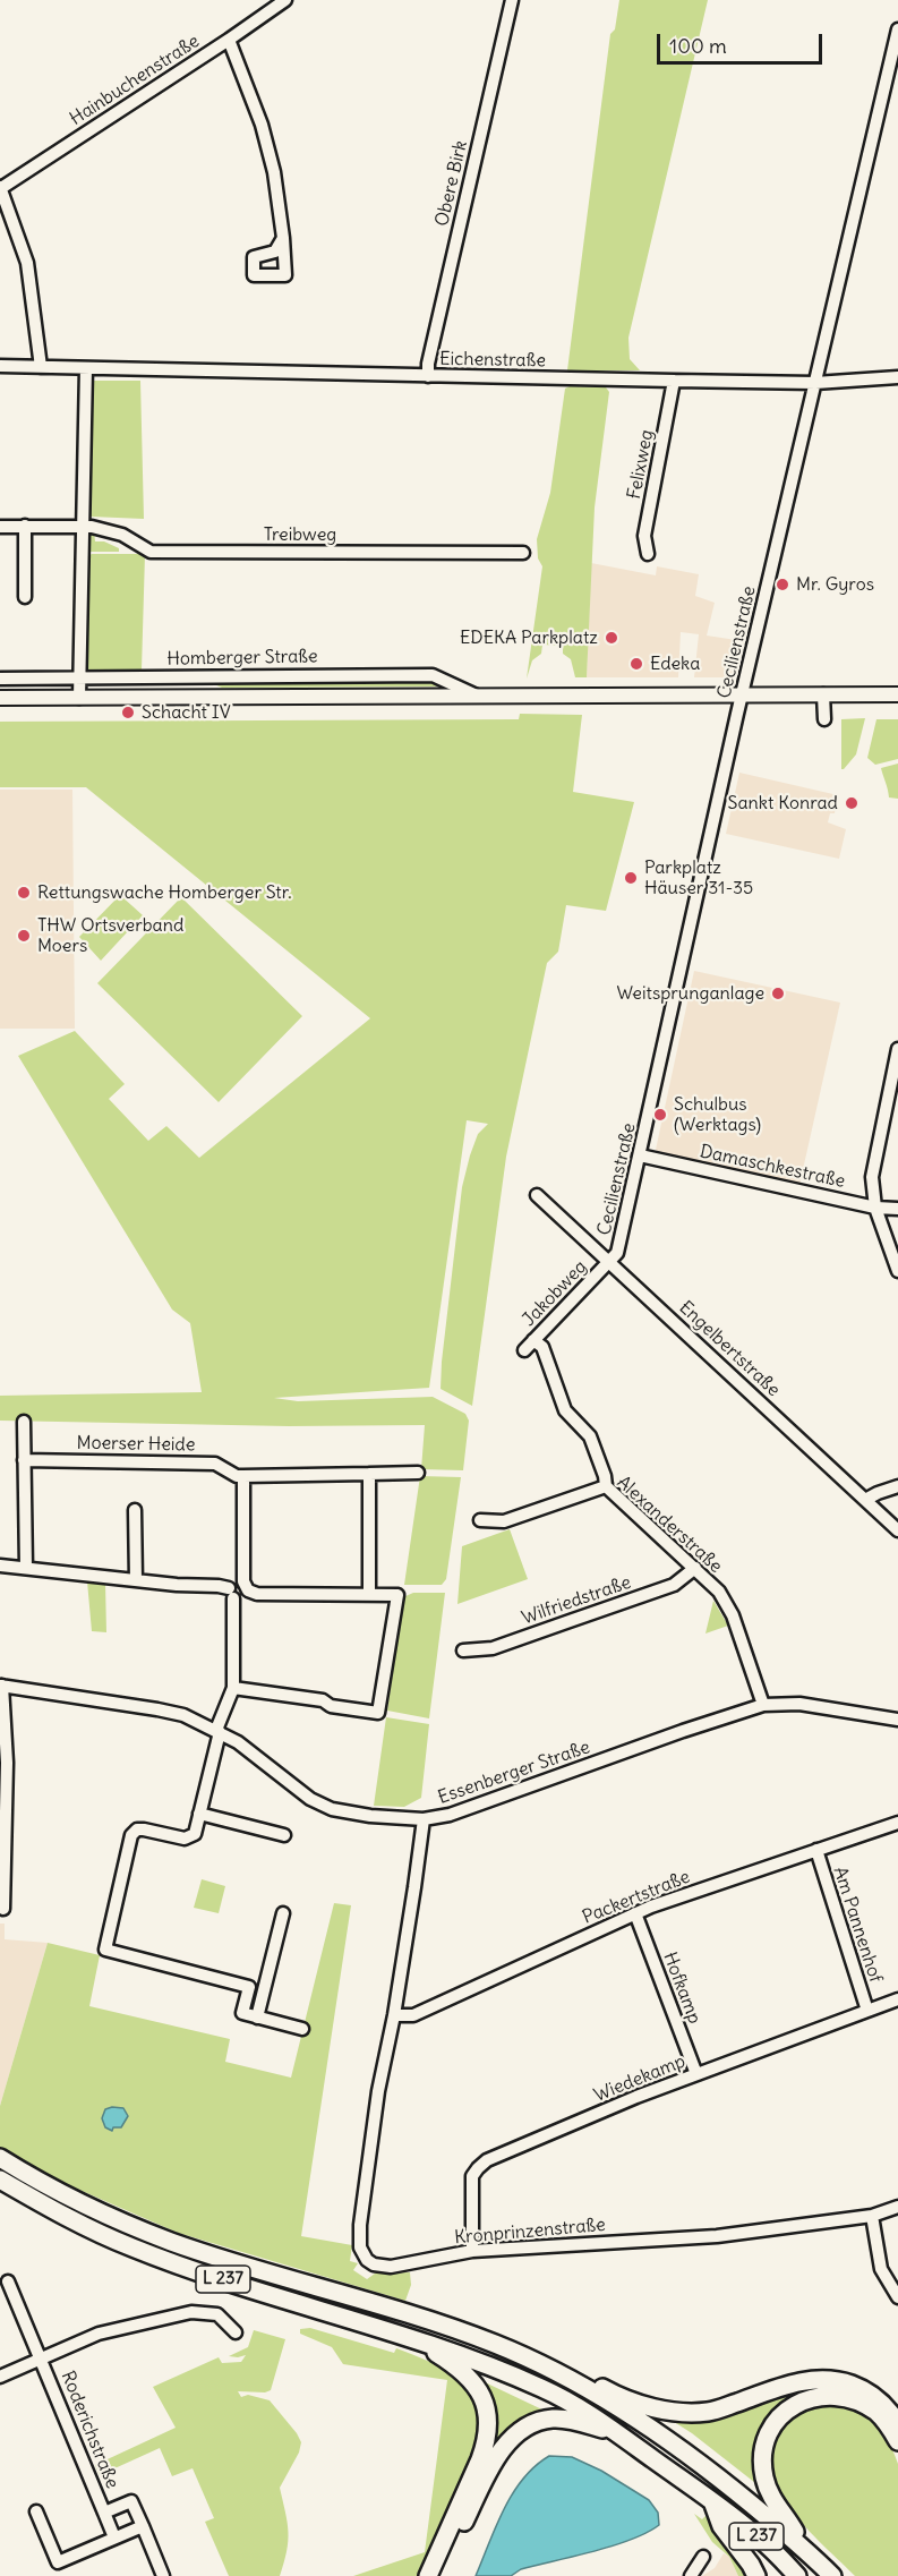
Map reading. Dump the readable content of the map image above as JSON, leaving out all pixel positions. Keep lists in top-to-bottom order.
{
  "streets": {
    "highway": ["L 237"],
    "main road": ["Homberger Straße"],
    "street": [
      "Hainbuchenstraße",
      "Obere Birk",
      "Eichenstraße",
      "Felixweg",
      "Treibweg",
      "Cecilienstraße",
      "Damaschkestraße",
      "Jakobweg",
      "Engelbertstraße",
      "Moerser Heide",
      "Alexanderstraße",
      "Wilfriedstraße",
      "Essenberger Straße",
      "Packertstraße",
      "Am Pannenhof",
      "Hofkamp",
      "Wiedekamp",
      "Kronprinzenstraße",
      "Roderichstraße"
    ]
  },
  "crossings": [
    ["Hainbuchenstraße", "Eichenstraße"],
    ["Obere Birk", "Eichenstraße"],
    ["Eichenstraße", "Felixweg"],
    ["Eichenstraße", "Cecilienstraße"],
    ["Cecilienstraße", "Homberger Straße"],
    ["Cecilienstraße", "Damaschkestraße"],
    ["Cecilienstraße", "Jakobweg"],
    ["Cecilienstraße", "Engelbertstraße"],
    ["Jakobweg", "Engelbertstraße"],
    ["Alexanderstraße", "Wilfriedstraße"],
    ["Alexanderstraße", "Essenberger Straße"],
    ["Essenberger Straße", "Kronprinzenstraße"],
    ["Packertstraße", "Am Pannenhof"],
    ["Packertstraße", "Hofkamp"],
    ["Packertstraße", "Kronprinzenstraße"],
    ["Am Pannenhof", "Wiedekamp"],
    ["Hofkamp", "Wiedekamp"],
    ["Wiedekamp", "Kronprinzenstraße"]
  ],
  "places": [
    "Mr. Gyros",
    "EDEKA Parkplatz",
    "Edeka",
    "Schacht IV",
    "Sankt Konrad",
    "Parkplatz Häuser 31-35",
    "Rettungswache Homberger Str.",
    "THW Ortsverband Moers",
    "Weitsprunganlage",
    "Schulbus (Werktags)"
  ],
  "scale_bar": "100 m"
}
